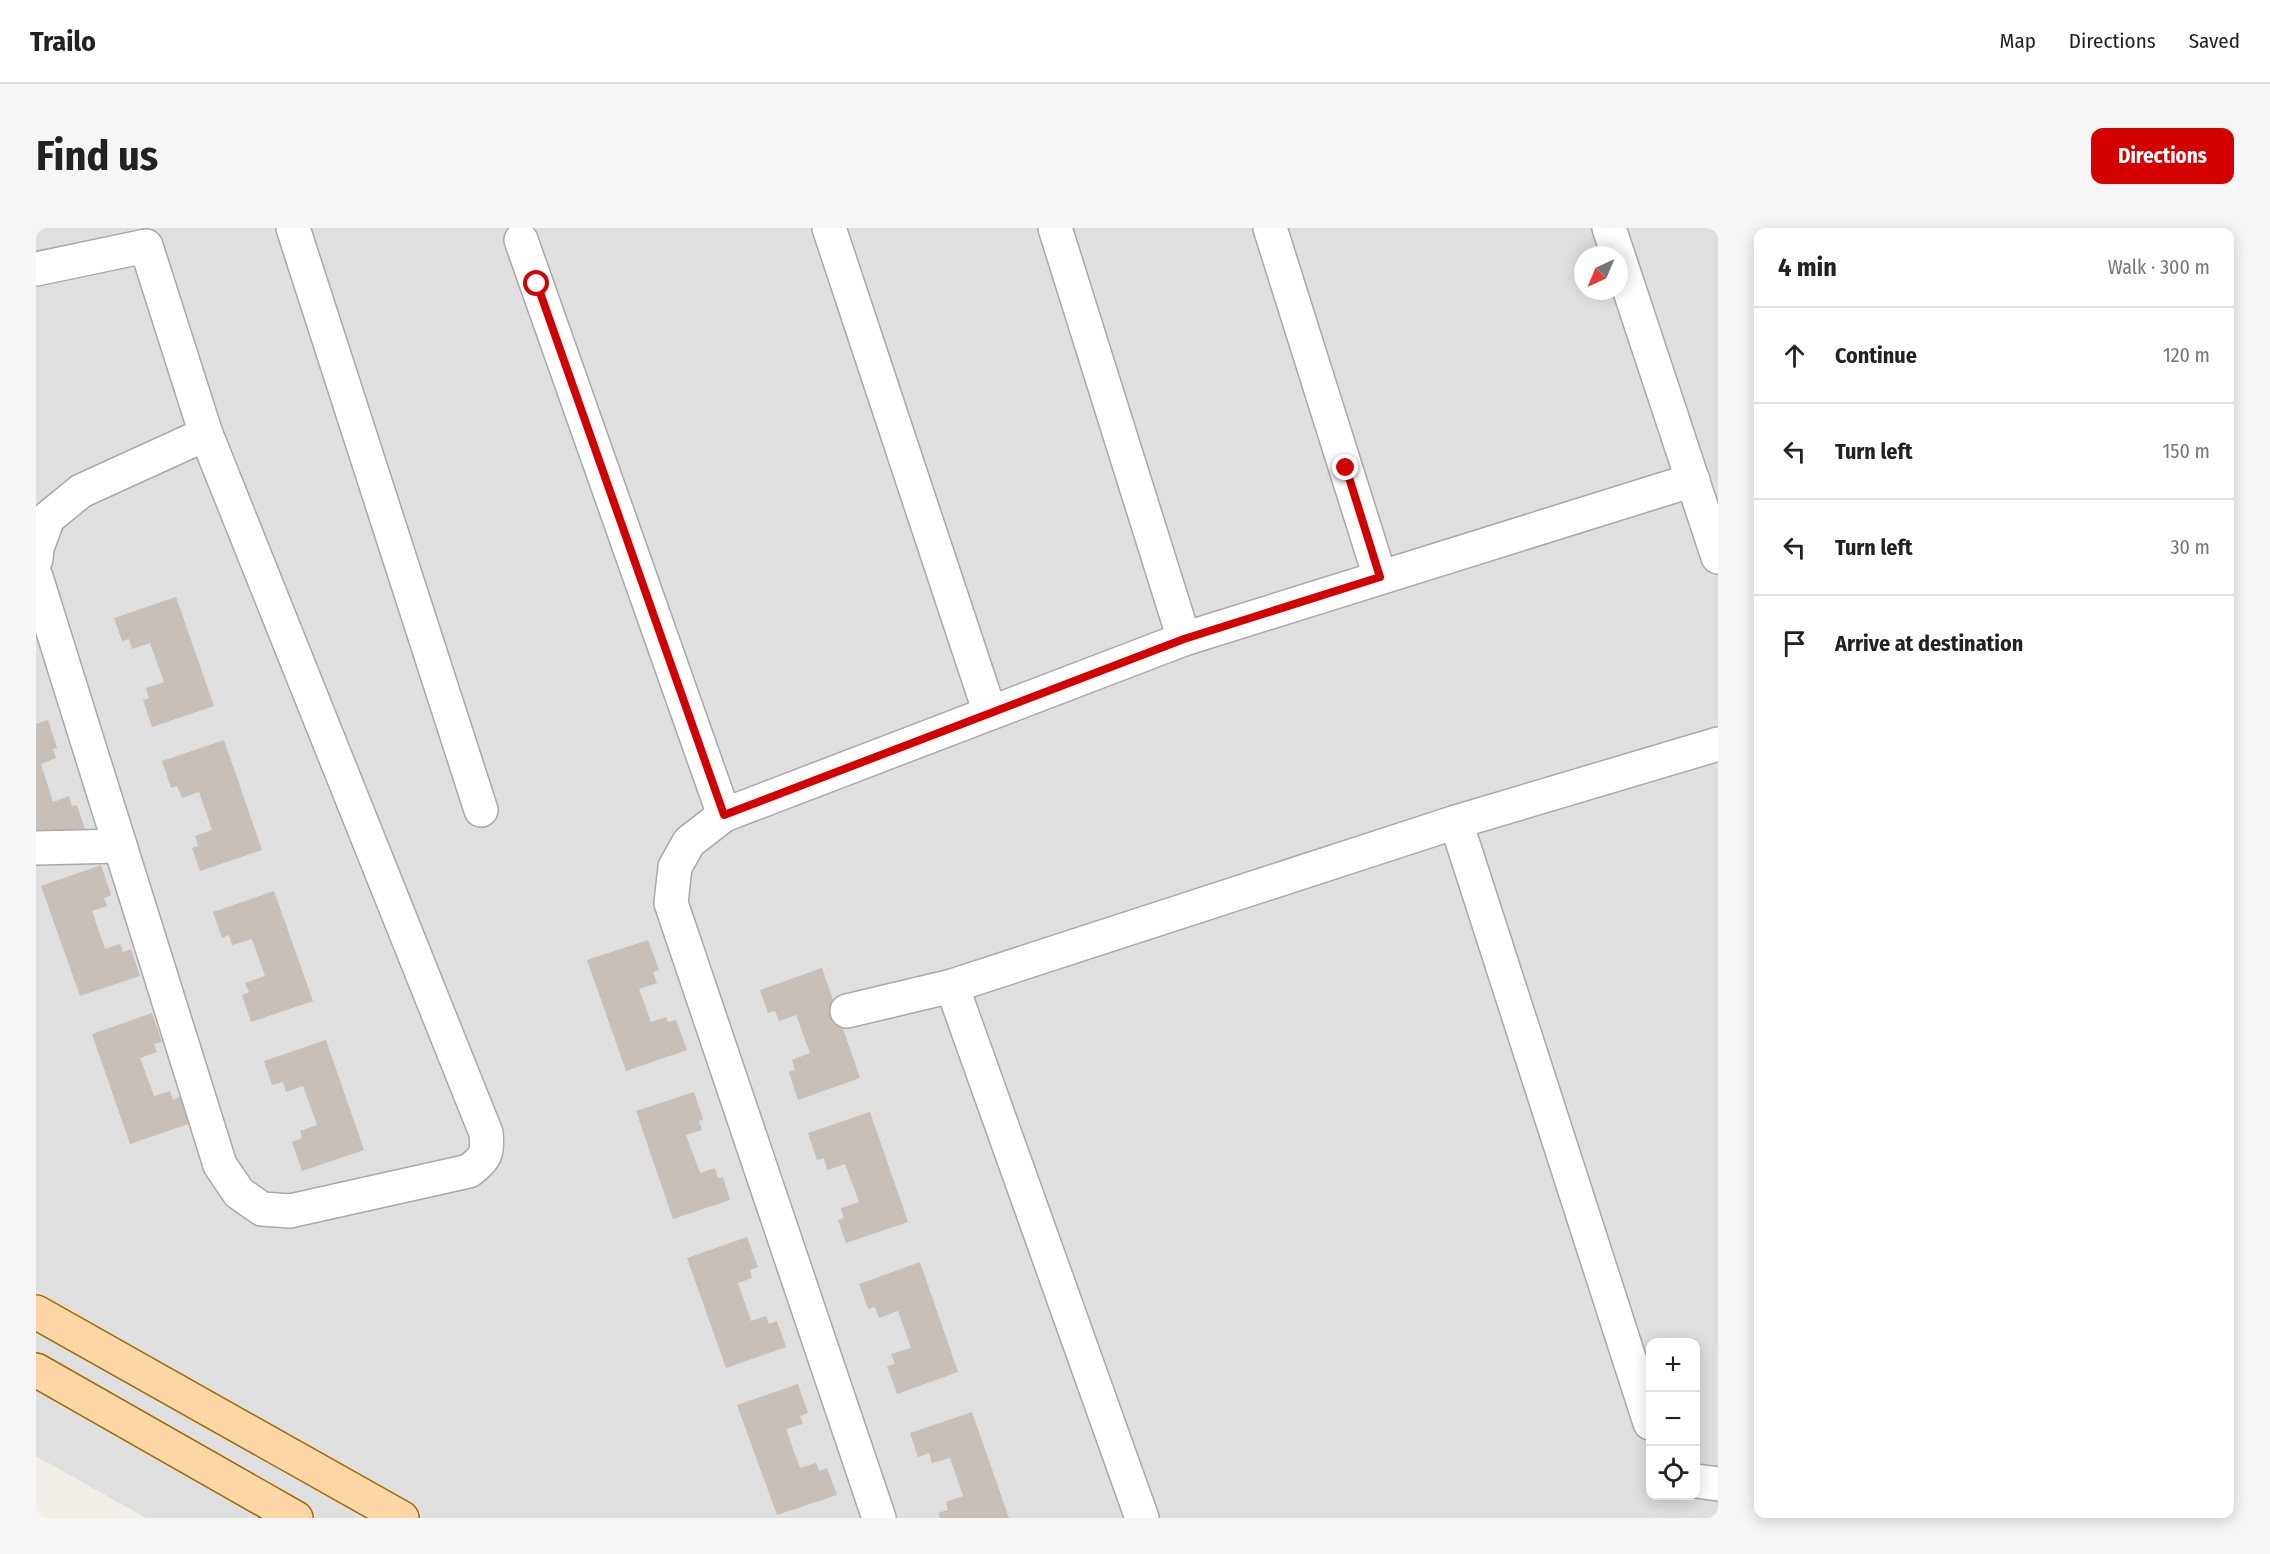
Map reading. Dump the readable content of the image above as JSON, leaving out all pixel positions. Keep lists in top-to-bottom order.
{
  "north": "bottom left",
  "page": {
    "header": "Trailo",
    "nav": ["Map", "Directions", "Saved"],
    "buttons": "Directions",
    "title": "Find us",
    "heading": ["4 min", "Walk · 300 m"],
    "list": [
      ["Continue", "120 m"],
      ["Turn left", "150 m"],
      ["Turn left", "30 m"],
      "Arrive at destination"
    ],
    "map_buttons": ["+", "−"]
  }
}
